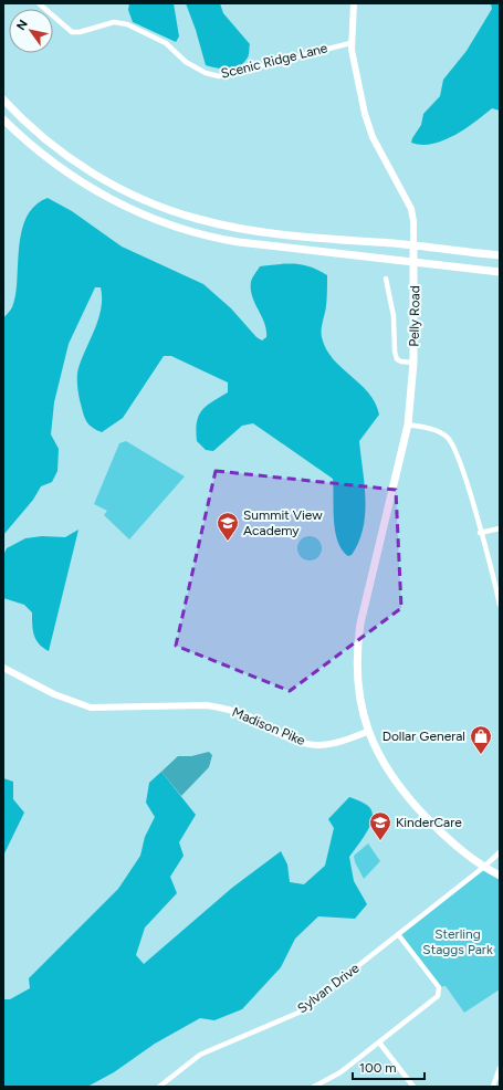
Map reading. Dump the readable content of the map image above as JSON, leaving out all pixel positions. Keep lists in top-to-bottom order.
{
  "streets": {
    "main road": ["Pelly Road"],
    "street": ["Scenic Ridge Lane", "Madison Pike", "Sylvan Drive"]
  },
  "crossings": [
    ["Scenic Ridge Lane", "Pelly Road"],
    ["Pelly Road", "Madison Pike"]
  ],
  "parks": ["Sterling Staggs Park"],
  "places": {
    "school or university": ["Summit View Academy", "KinderCare"],
    "shop": ["Dollar General"]
  },
  "scale_bar": "100 m",
  "north": "top left"
}
